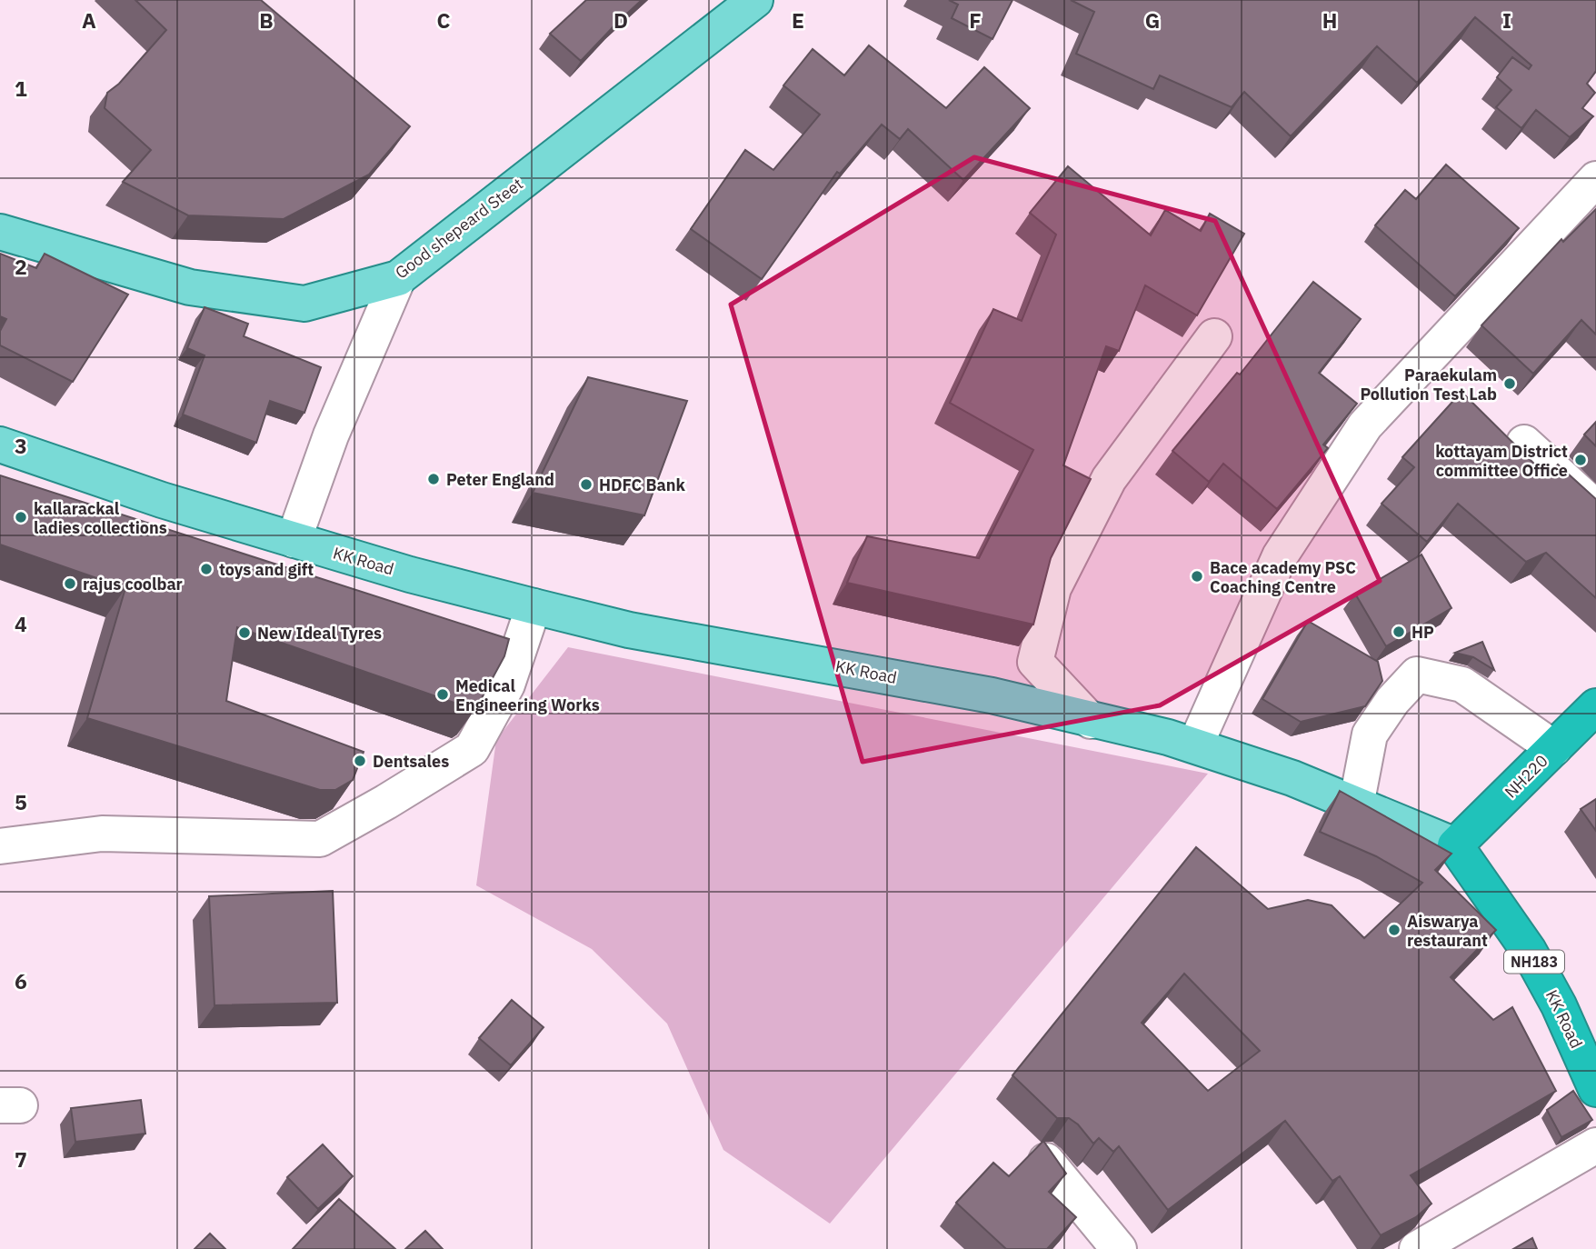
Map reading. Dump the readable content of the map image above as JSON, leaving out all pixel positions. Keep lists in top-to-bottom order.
{
  "streets": {
    "highway": ["KK Road", "NH220", "NH183"],
    "main road": ["Good shepeard Steet"]
  },
  "crossings": [
    ["KK Road", "NH220"]
  ],
  "places": [
    "Paraekulam Pollution Test Lab",
    "kottayam District committee Office",
    "Peter England",
    "HDFC Bank",
    "kallarackal ladies collections",
    "toys and gift",
    "Bace academy PSC Coaching Centre",
    "rajus coolbar",
    "HP",
    "New Ideal Tyres",
    "Medical Engineering Works",
    "Dentsales",
    "Aiswarya restaurant"
  ],
  "grid": {
    "columns": [
      "A",
      "B",
      "C",
      "D",
      "E",
      "F",
      "G",
      "H",
      "I"
    ],
    "rows": [
      "1",
      "2",
      "3",
      "4",
      "5",
      "6",
      "7"
    ]
  }
}
